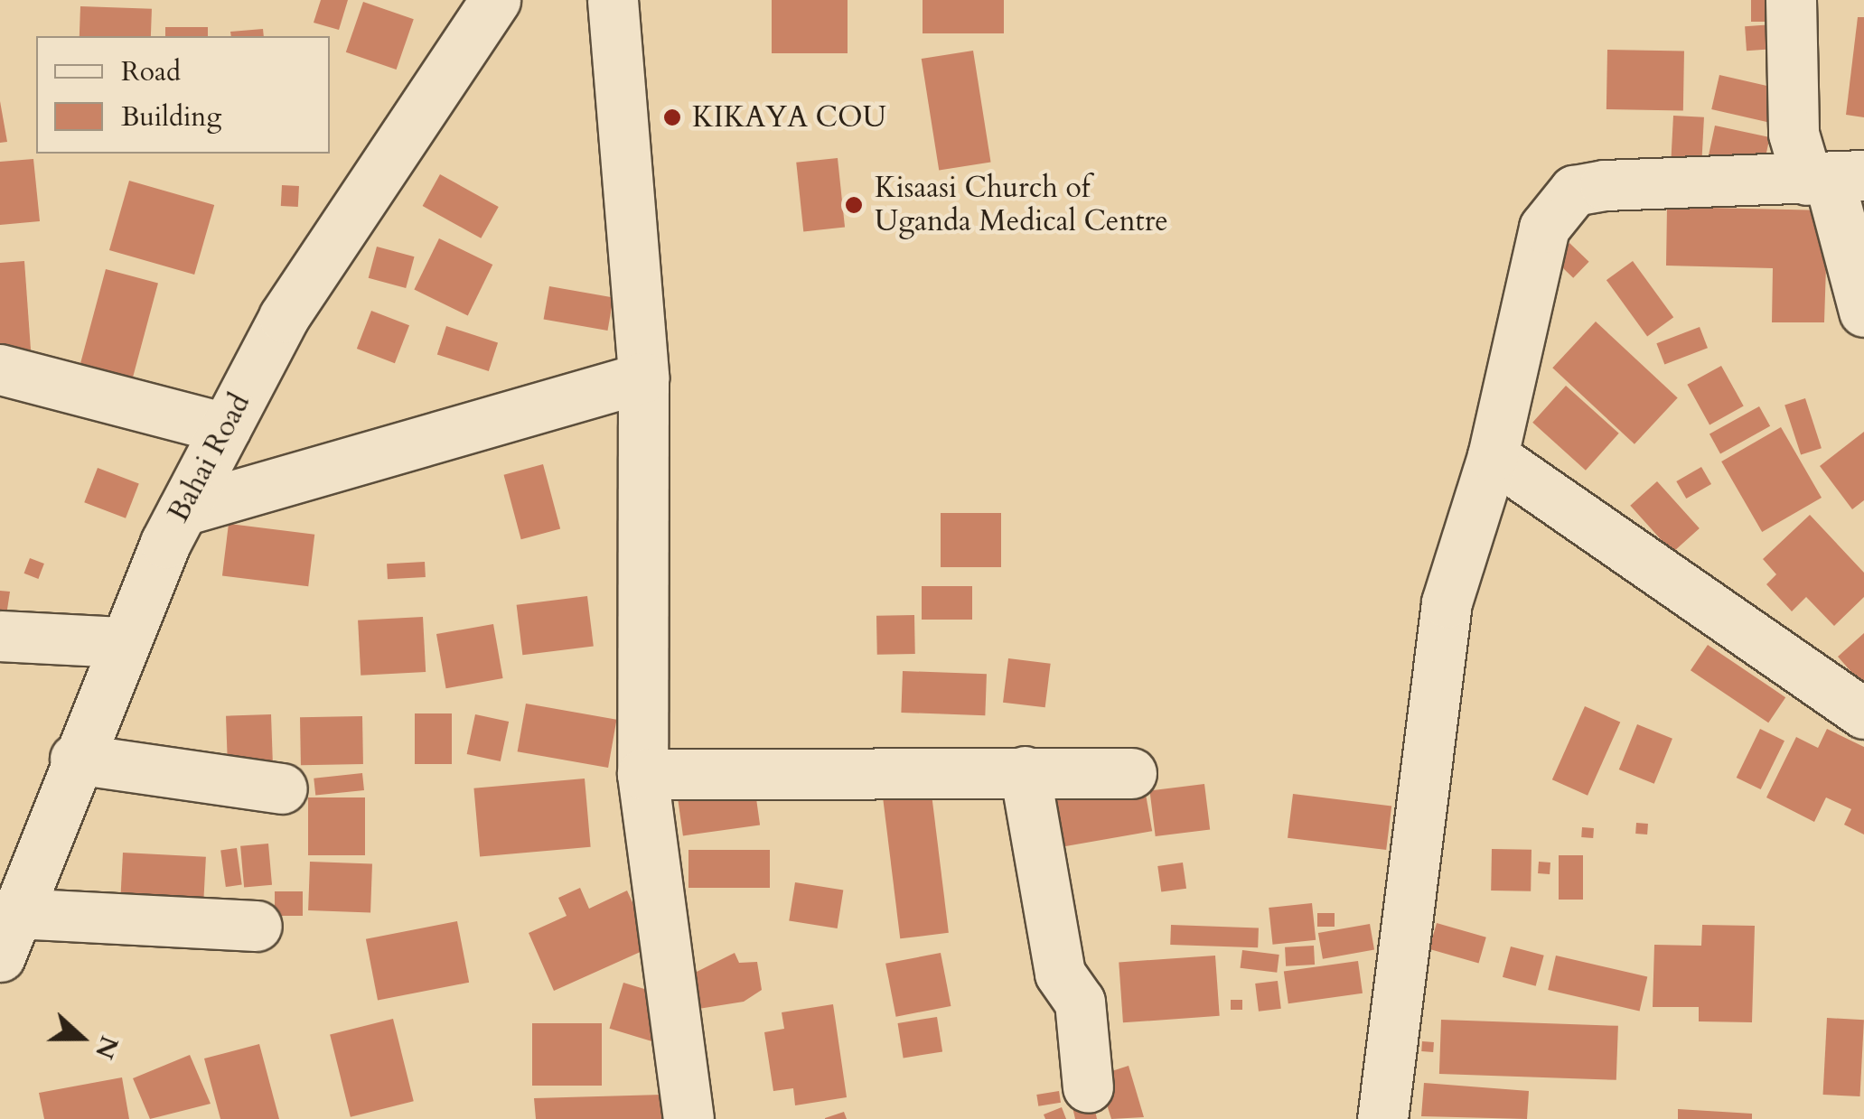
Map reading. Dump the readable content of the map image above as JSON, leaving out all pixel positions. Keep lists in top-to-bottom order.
{
  "streets": {
    "street": ["Bahai Road"]
  },
  "places": ["KIKAYA COU", "Kisaasi Church of Uganda Medical Centre"],
  "legend": ["Road", "Building"],
  "north": "right"
}
